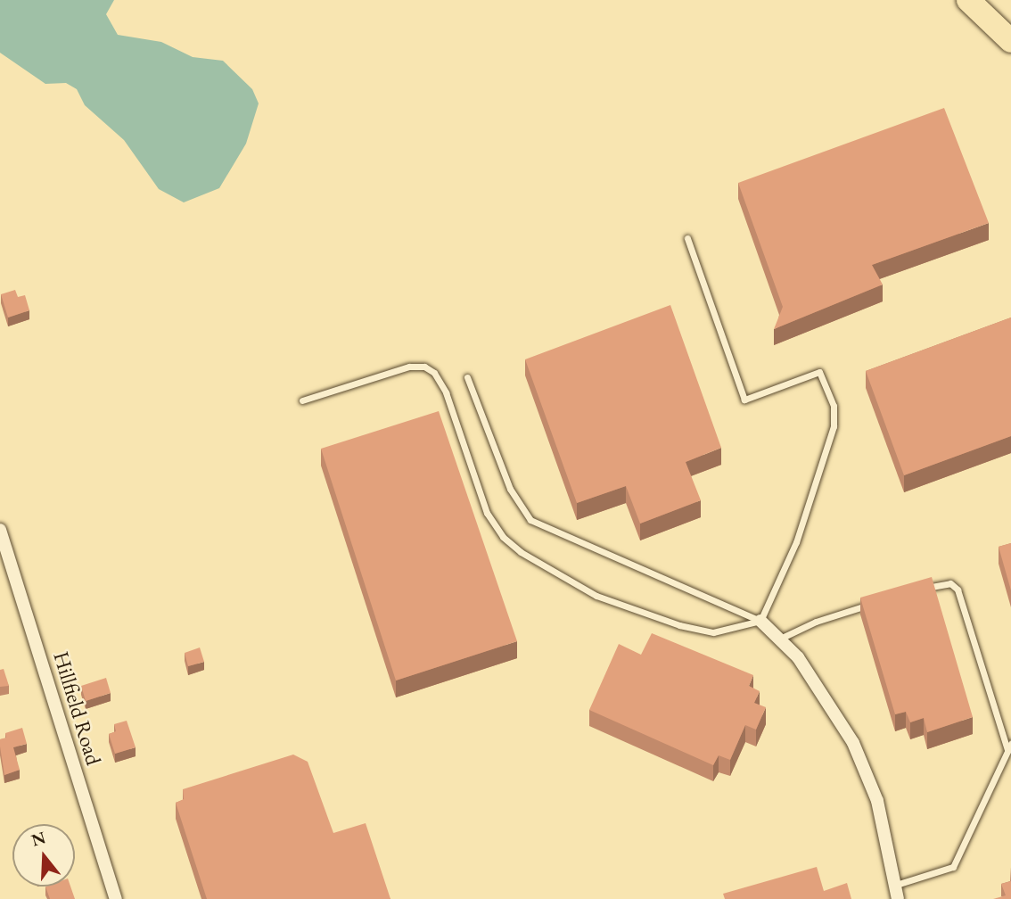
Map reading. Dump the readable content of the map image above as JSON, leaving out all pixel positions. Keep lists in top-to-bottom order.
{
  "streets": {
    "street": ["Hillfield Road"]
  },
  "north": "top"
}
